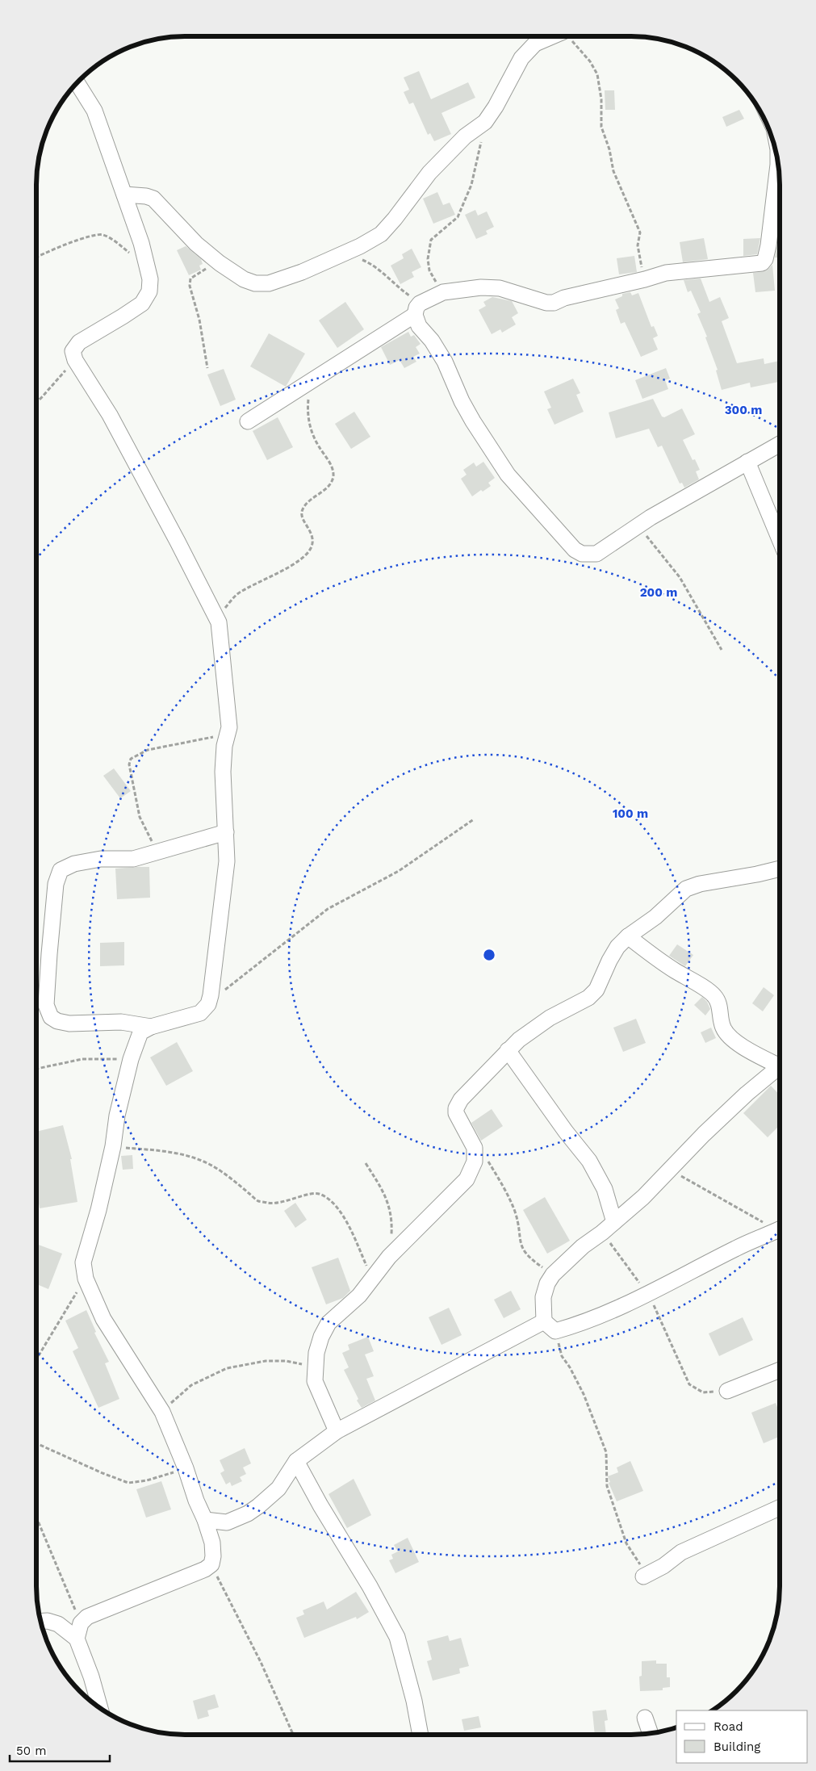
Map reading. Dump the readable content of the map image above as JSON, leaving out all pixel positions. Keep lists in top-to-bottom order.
{
  "legend": ["Road", "Building"],
  "scale_bar": "50 m",
  "rings": ["300 m", "200 m", "100 m"]
}
